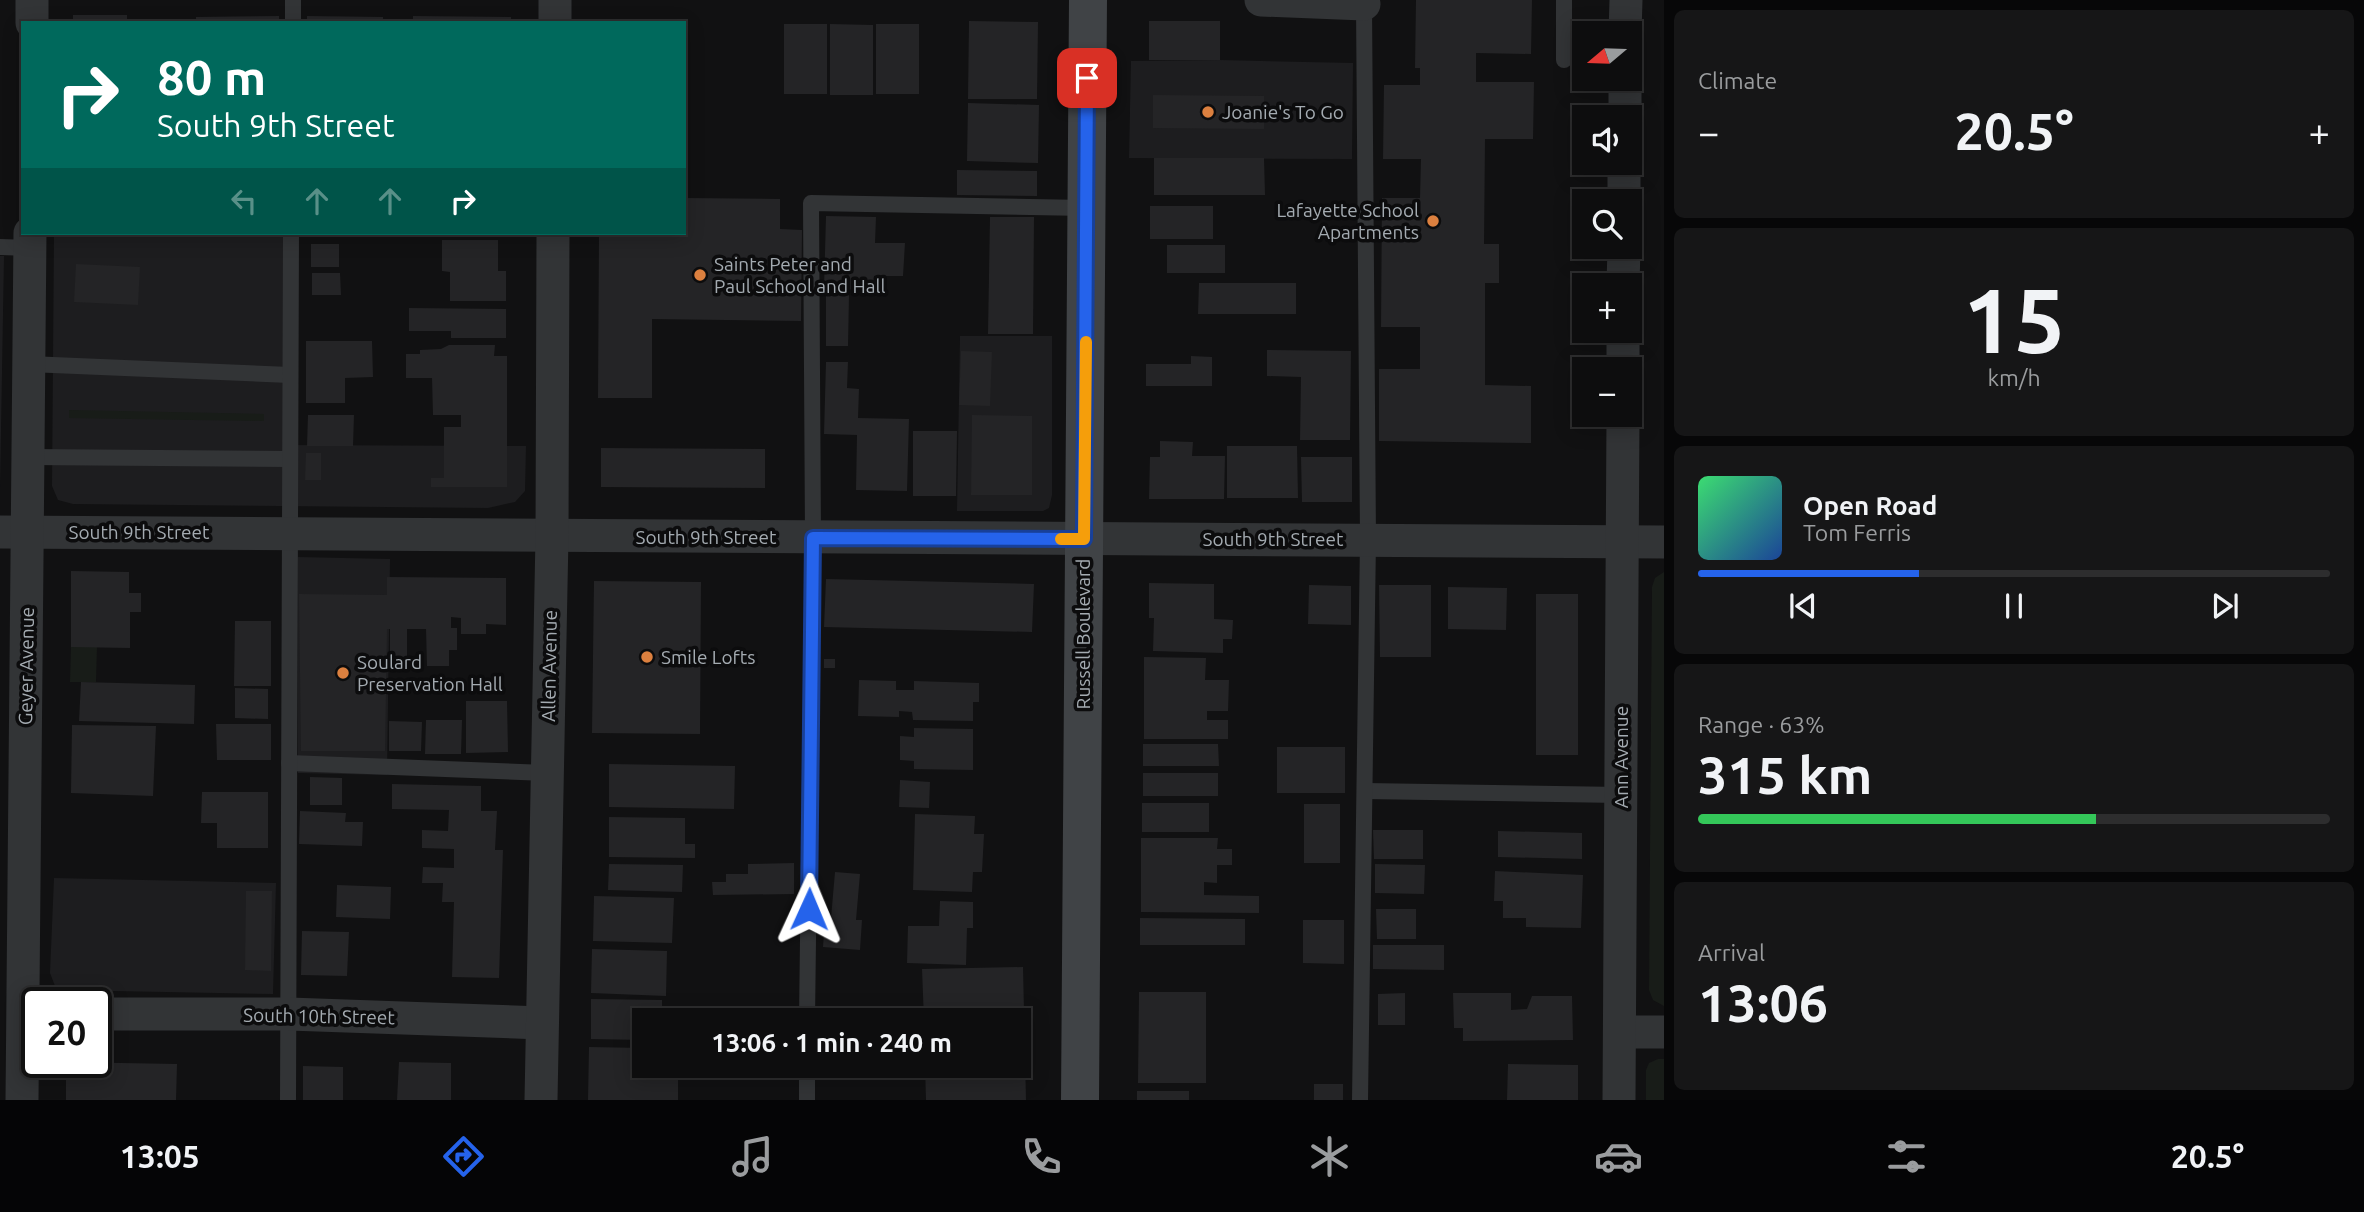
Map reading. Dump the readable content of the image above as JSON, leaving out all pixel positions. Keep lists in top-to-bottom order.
{
  "streets": {
    "main road": ["Russell Boulevard"],
    "street": [
      "South 9th Street",
      "Geyer Avenue",
      "Allen Avenue",
      "Ann Avenue",
      "South 10th Street"
    ]
  },
  "crossings": [
    ["South 9th Street", "Russell Boulevard"],
    ["South 9th Street", "Geyer Avenue"],
    ["South 9th Street", "Allen Avenue"],
    ["South 9th Street", "Ann Avenue"],
    ["Allen Avenue", "South 10th Street"]
  ],
  "places": [
    "Joanie's To Go",
    "Lafayette School Apartments",
    "Saints Peter and Paul School and Hall",
    "Smile Lofts",
    "Soulard Preservation Hall"
  ],
  "north": "left",
  "page": {
    "tile": [
      "Climate",
      ["15", "km/h"],
      ["Range · 63%", "315 km"],
      ["Arrival", "13:06"]
    ],
    "map_buttons": ["+", "−"],
    "turn": ["80 m", "South 9th Street"],
    "heat": ["−", "20.5°", "+"],
    "song": ["Open Road", "Tom Ferris"],
    "limit": "20",
    "trip": "13:06 · 1 min · 240 m",
    "tabs": ["13:05", "20.5°"]
  }
}
